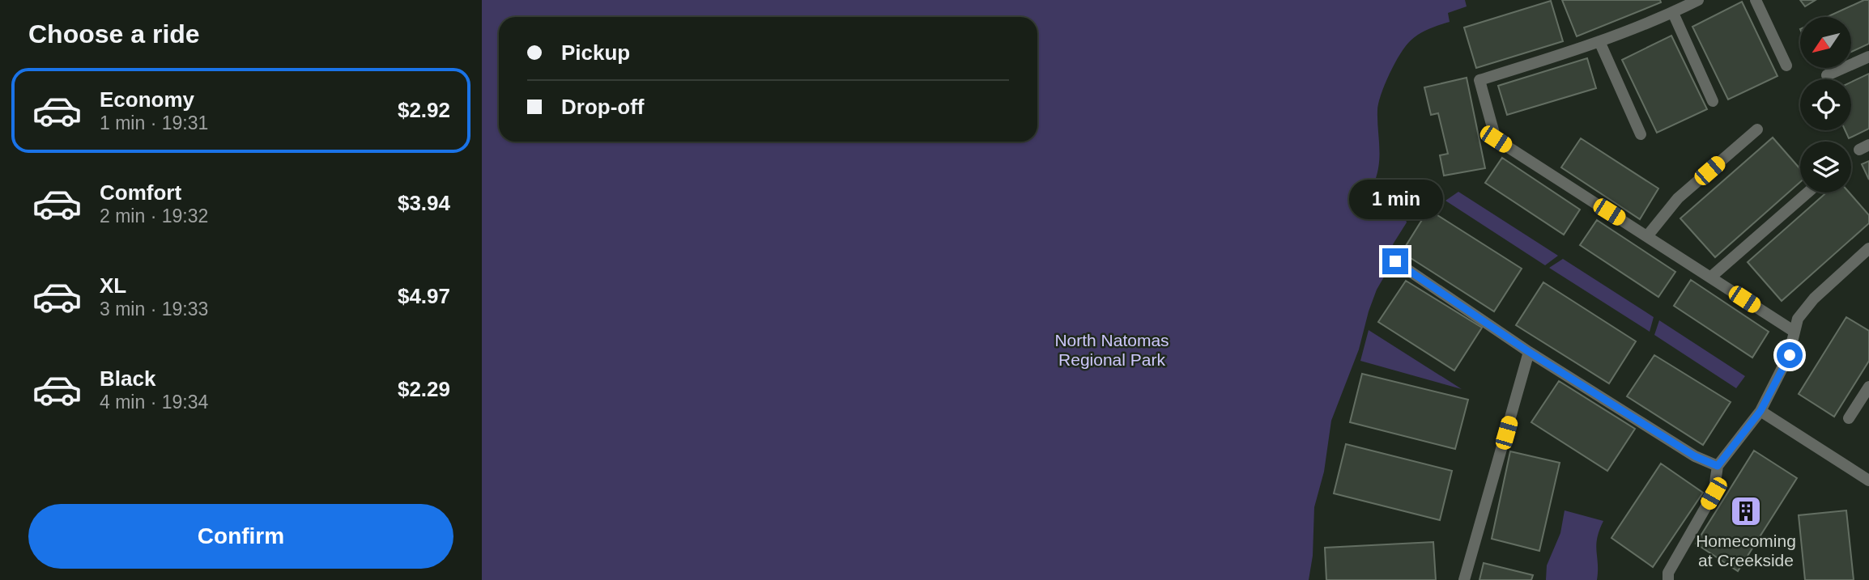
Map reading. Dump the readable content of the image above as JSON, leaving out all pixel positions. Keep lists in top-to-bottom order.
{
  "parks": ["North Natomas Regional Park"],
  "places": {
    "building": ["Homecoming at Creekside"]
  },
  "north": "bottom left",
  "page": {
    "heading": "Choose a ride",
    "banner": ["Pickup", "Drop-off"],
    "list": [
      {
        "name": "Economy",
        "note": "1 min · 19:31",
        "value": "$2.92"
      },
      {
        "name": "Comfort",
        "note": "2 min · 19:32",
        "value": "$3.94"
      },
      {
        "name": "XL",
        "note": "3 min · 19:33",
        "value": "$4.97"
      },
      {
        "name": "Black",
        "note": "4 min · 19:34",
        "value": "$2.29"
      }
    ],
    "bubble": "1 min",
    "buttons": "Confirm"
  }
}
